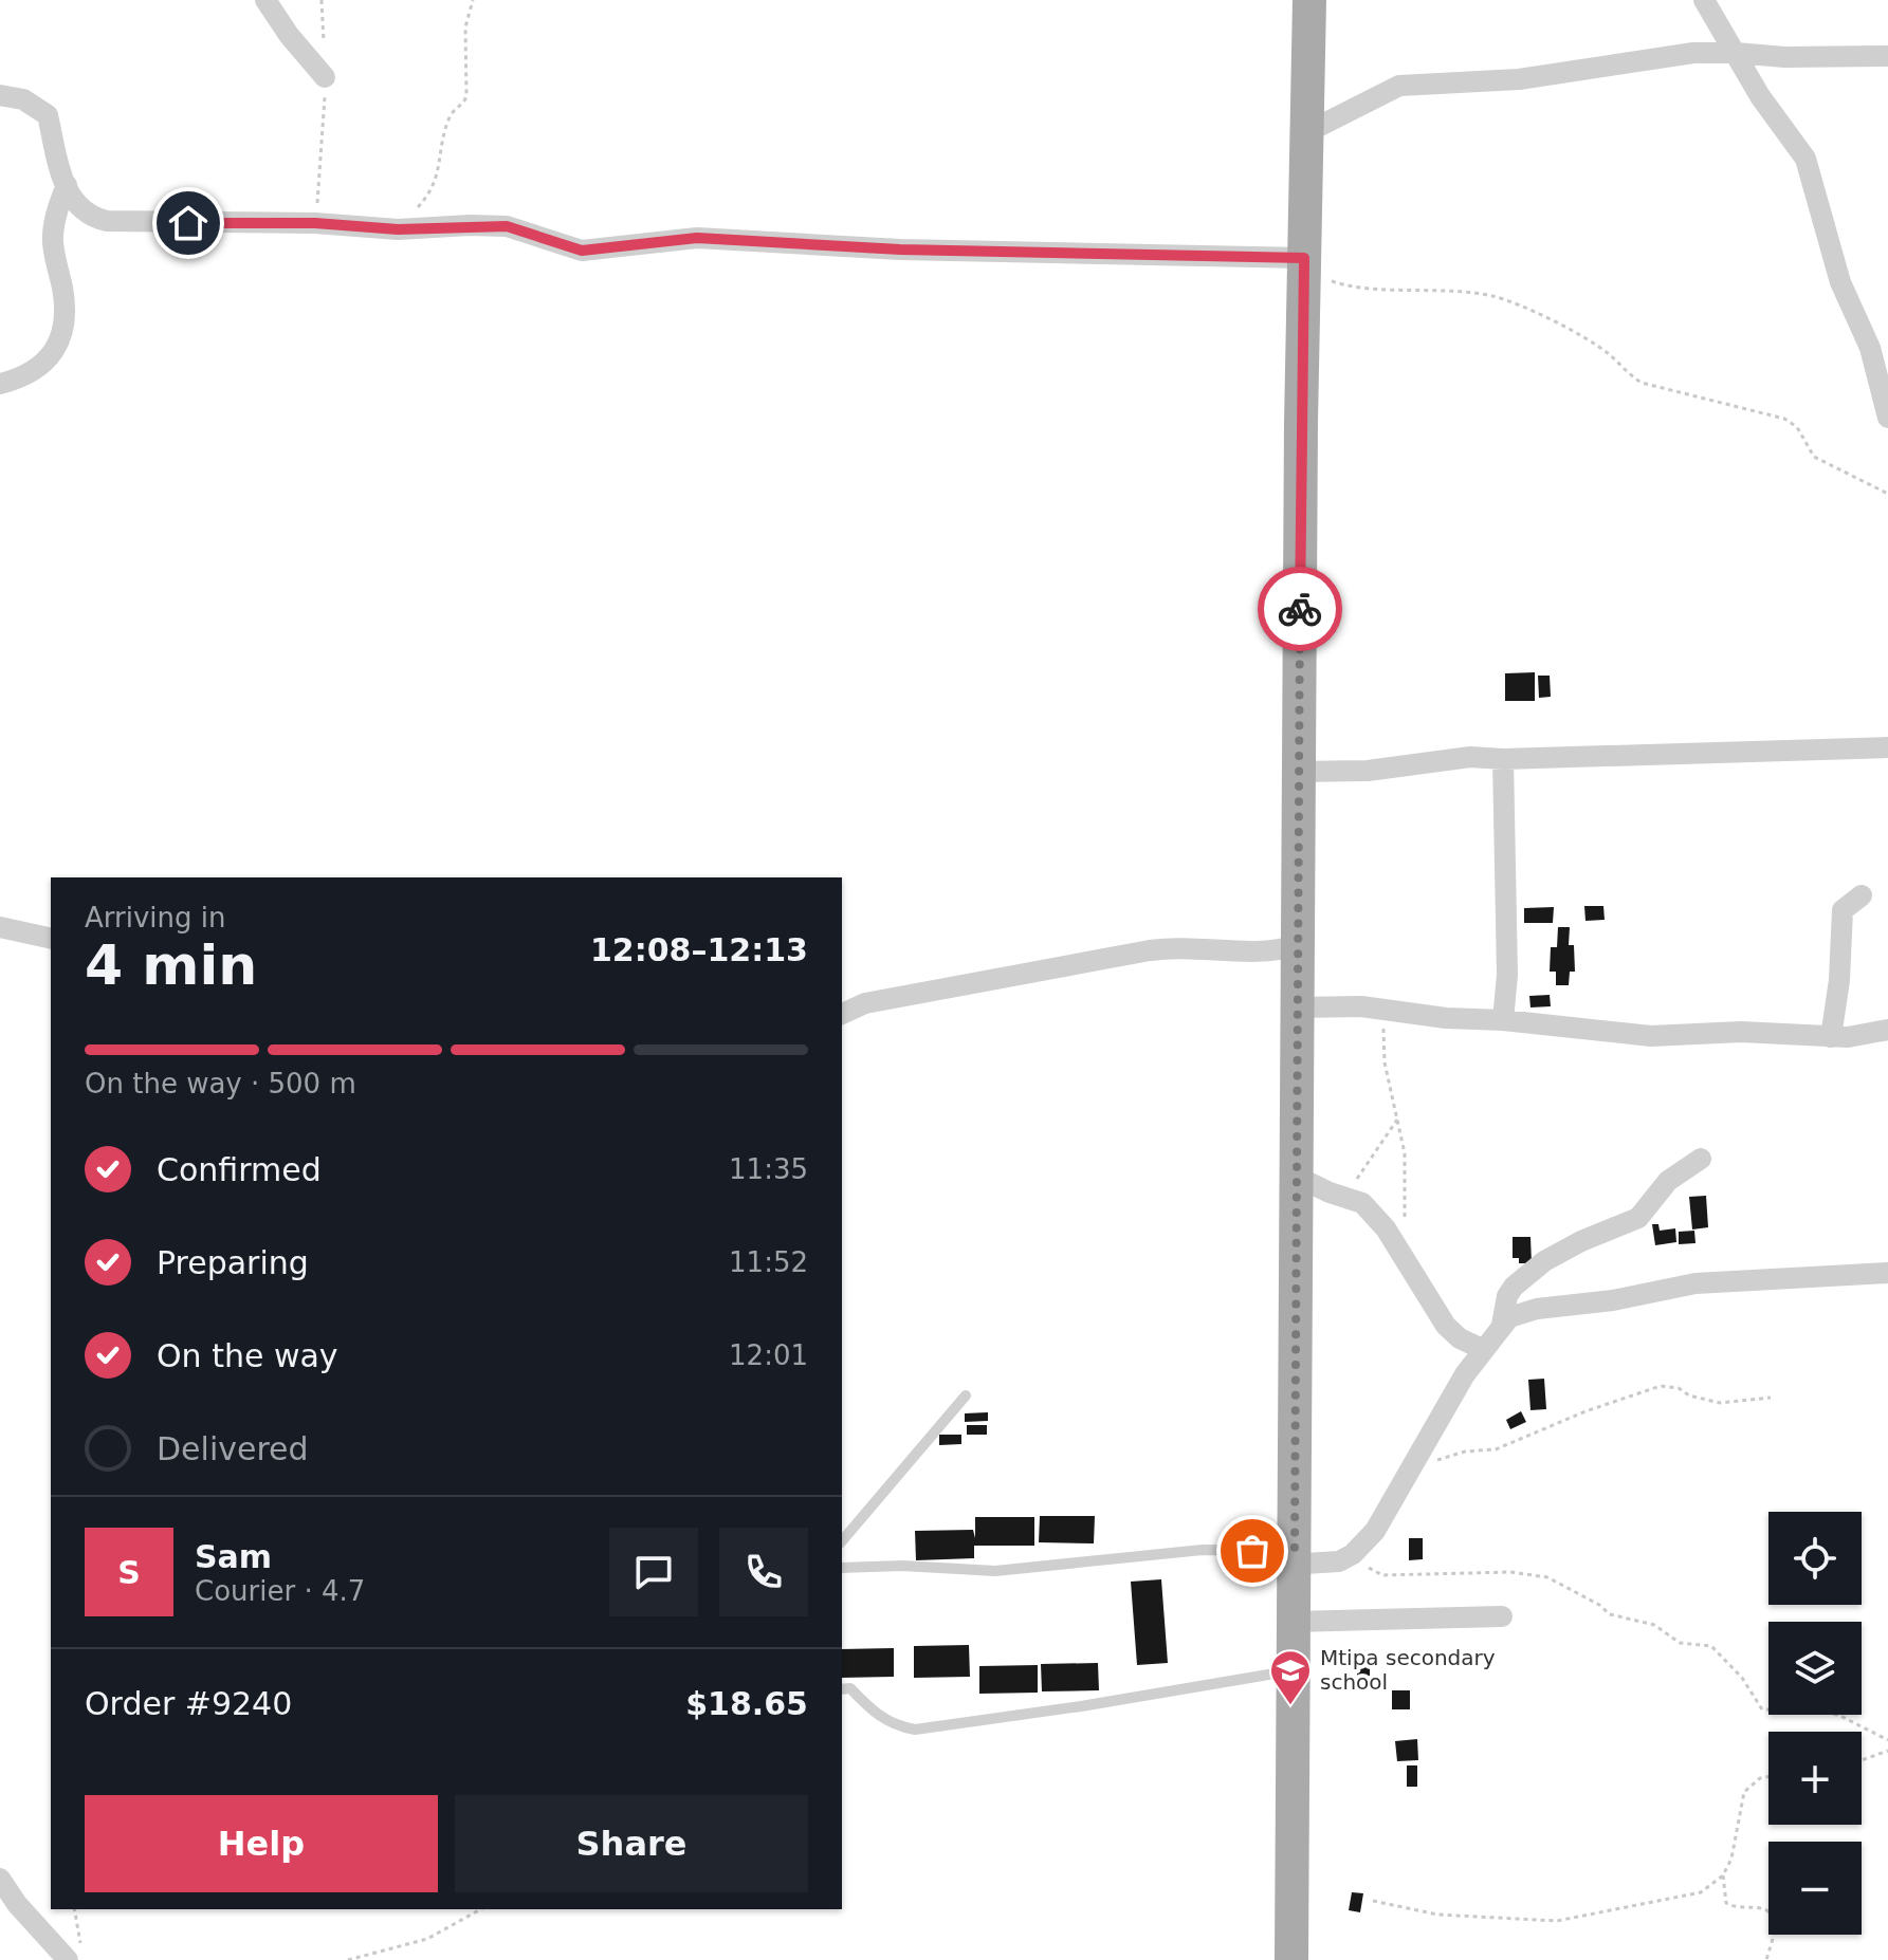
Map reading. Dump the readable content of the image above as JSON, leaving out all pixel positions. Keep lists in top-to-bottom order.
{
  "places": {
    "school or university": ["Mtipa secondary school"]
  },
  "page": {
    "heading": ["4 min", "Arriving in", "12:08–12:13"],
    "panel": [
      "Sam",
      "Courier · 4.7",
      "Order #9240",
      "$18.65"
    ],
    "bar": "On the way · 500 m",
    "list": [
      ["Confirmed", "11:35"],
      ["Preparing", "11:52"],
      ["On the way", "12:01"],
      "Delivered"
    ],
    "map_buttons": ["+", "−"],
    "round": "S",
    "buttons": ["Help", "Share"]
  }
}
